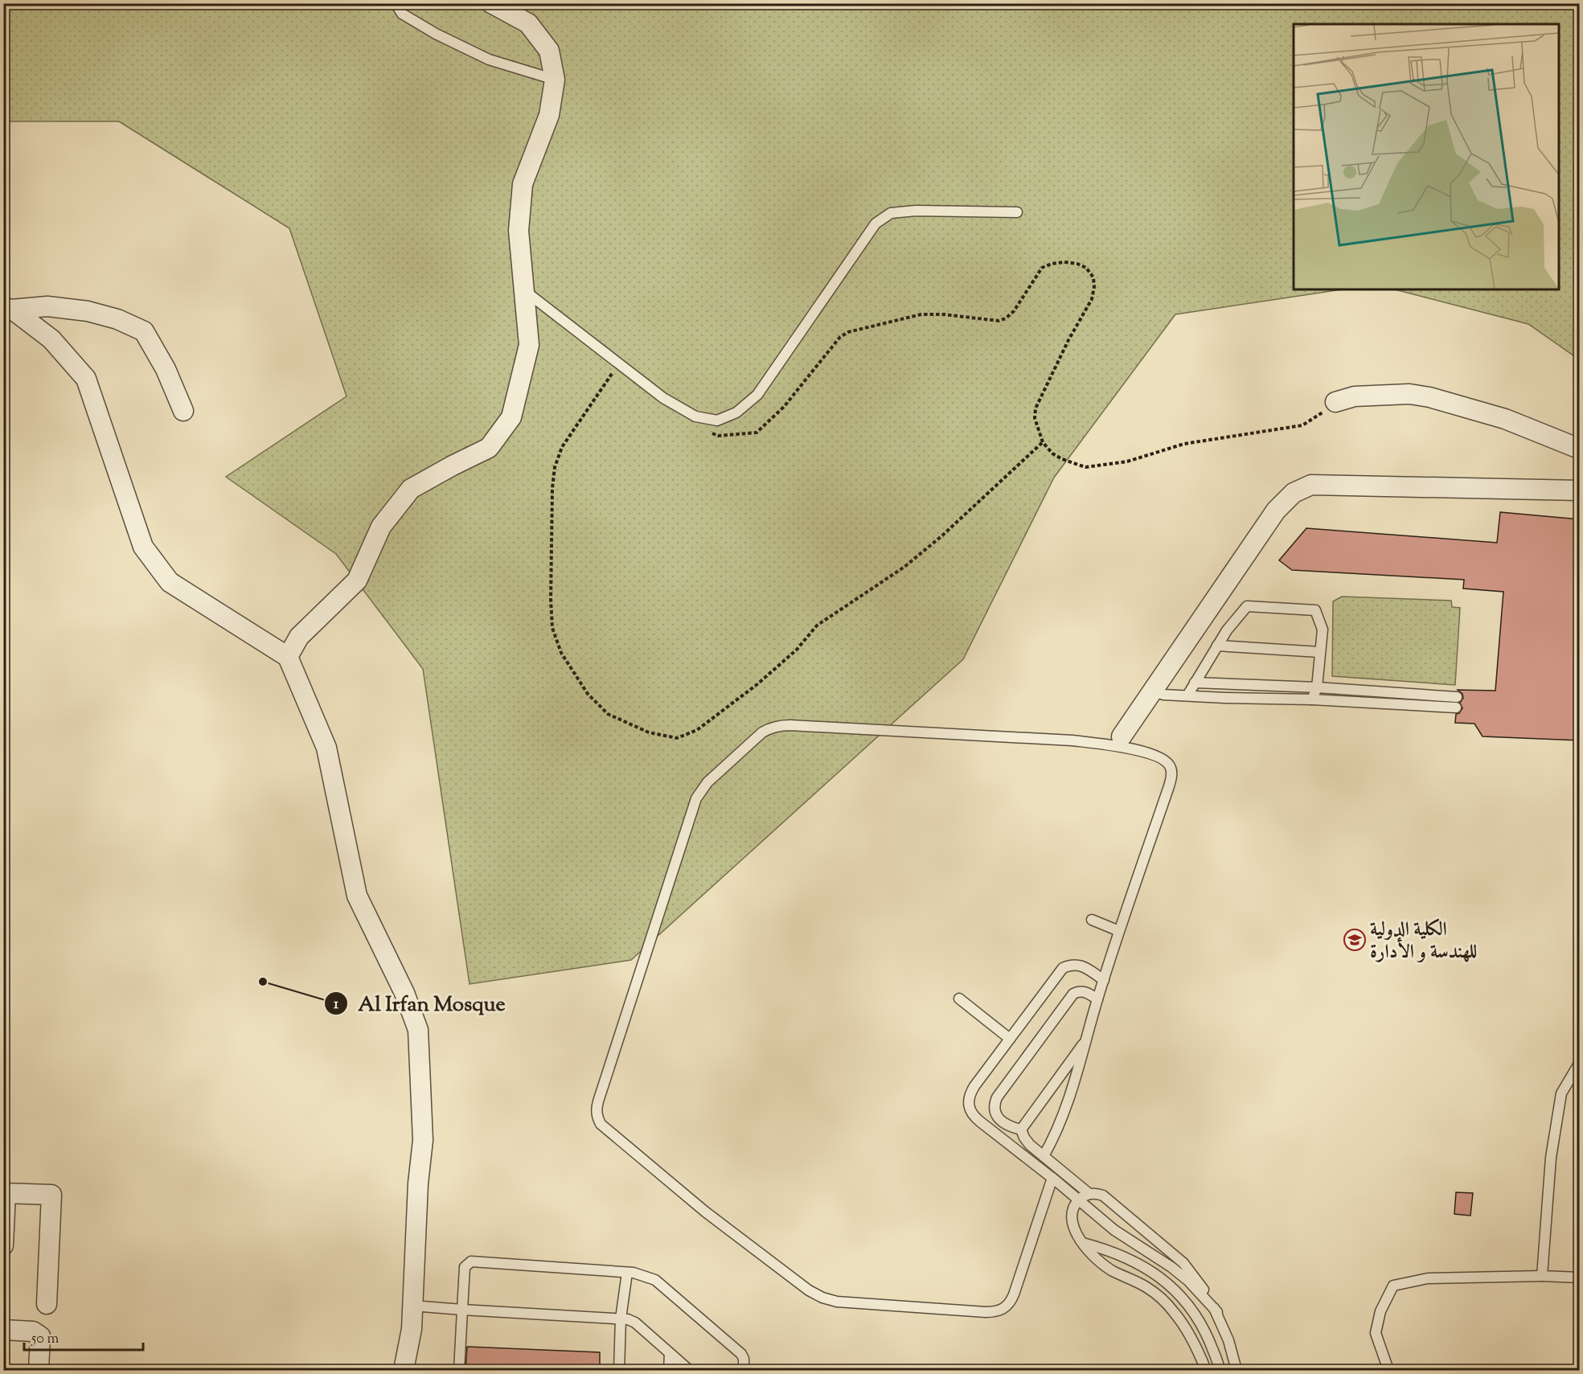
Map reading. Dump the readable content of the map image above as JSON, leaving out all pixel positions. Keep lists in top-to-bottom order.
{
  "places": {
    "school or university": ["الكلية الدولية للهندسة و الأدارة"],
    "other": ["Al Irfan Mosque"]
  },
  "scale_bar": "50 m"
}
